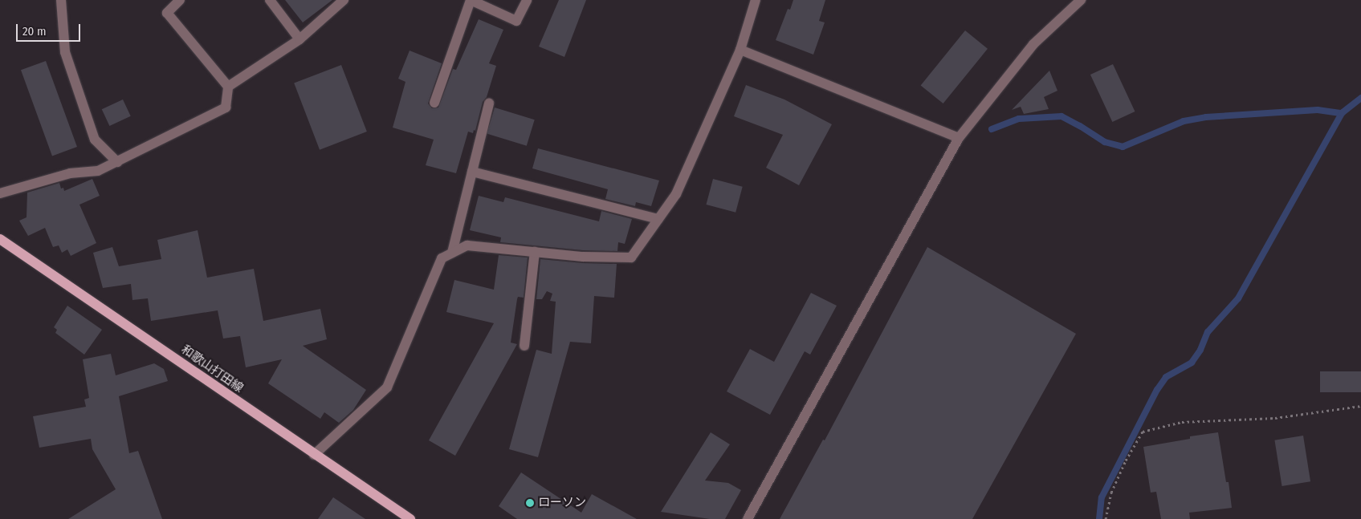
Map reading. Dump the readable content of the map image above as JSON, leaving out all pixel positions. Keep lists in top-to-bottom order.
{
  "streets": {
    "main road": ["和歌山打田線"]
  },
  "places": ["ローソン"],
  "scale_bar": "20 m"
}
